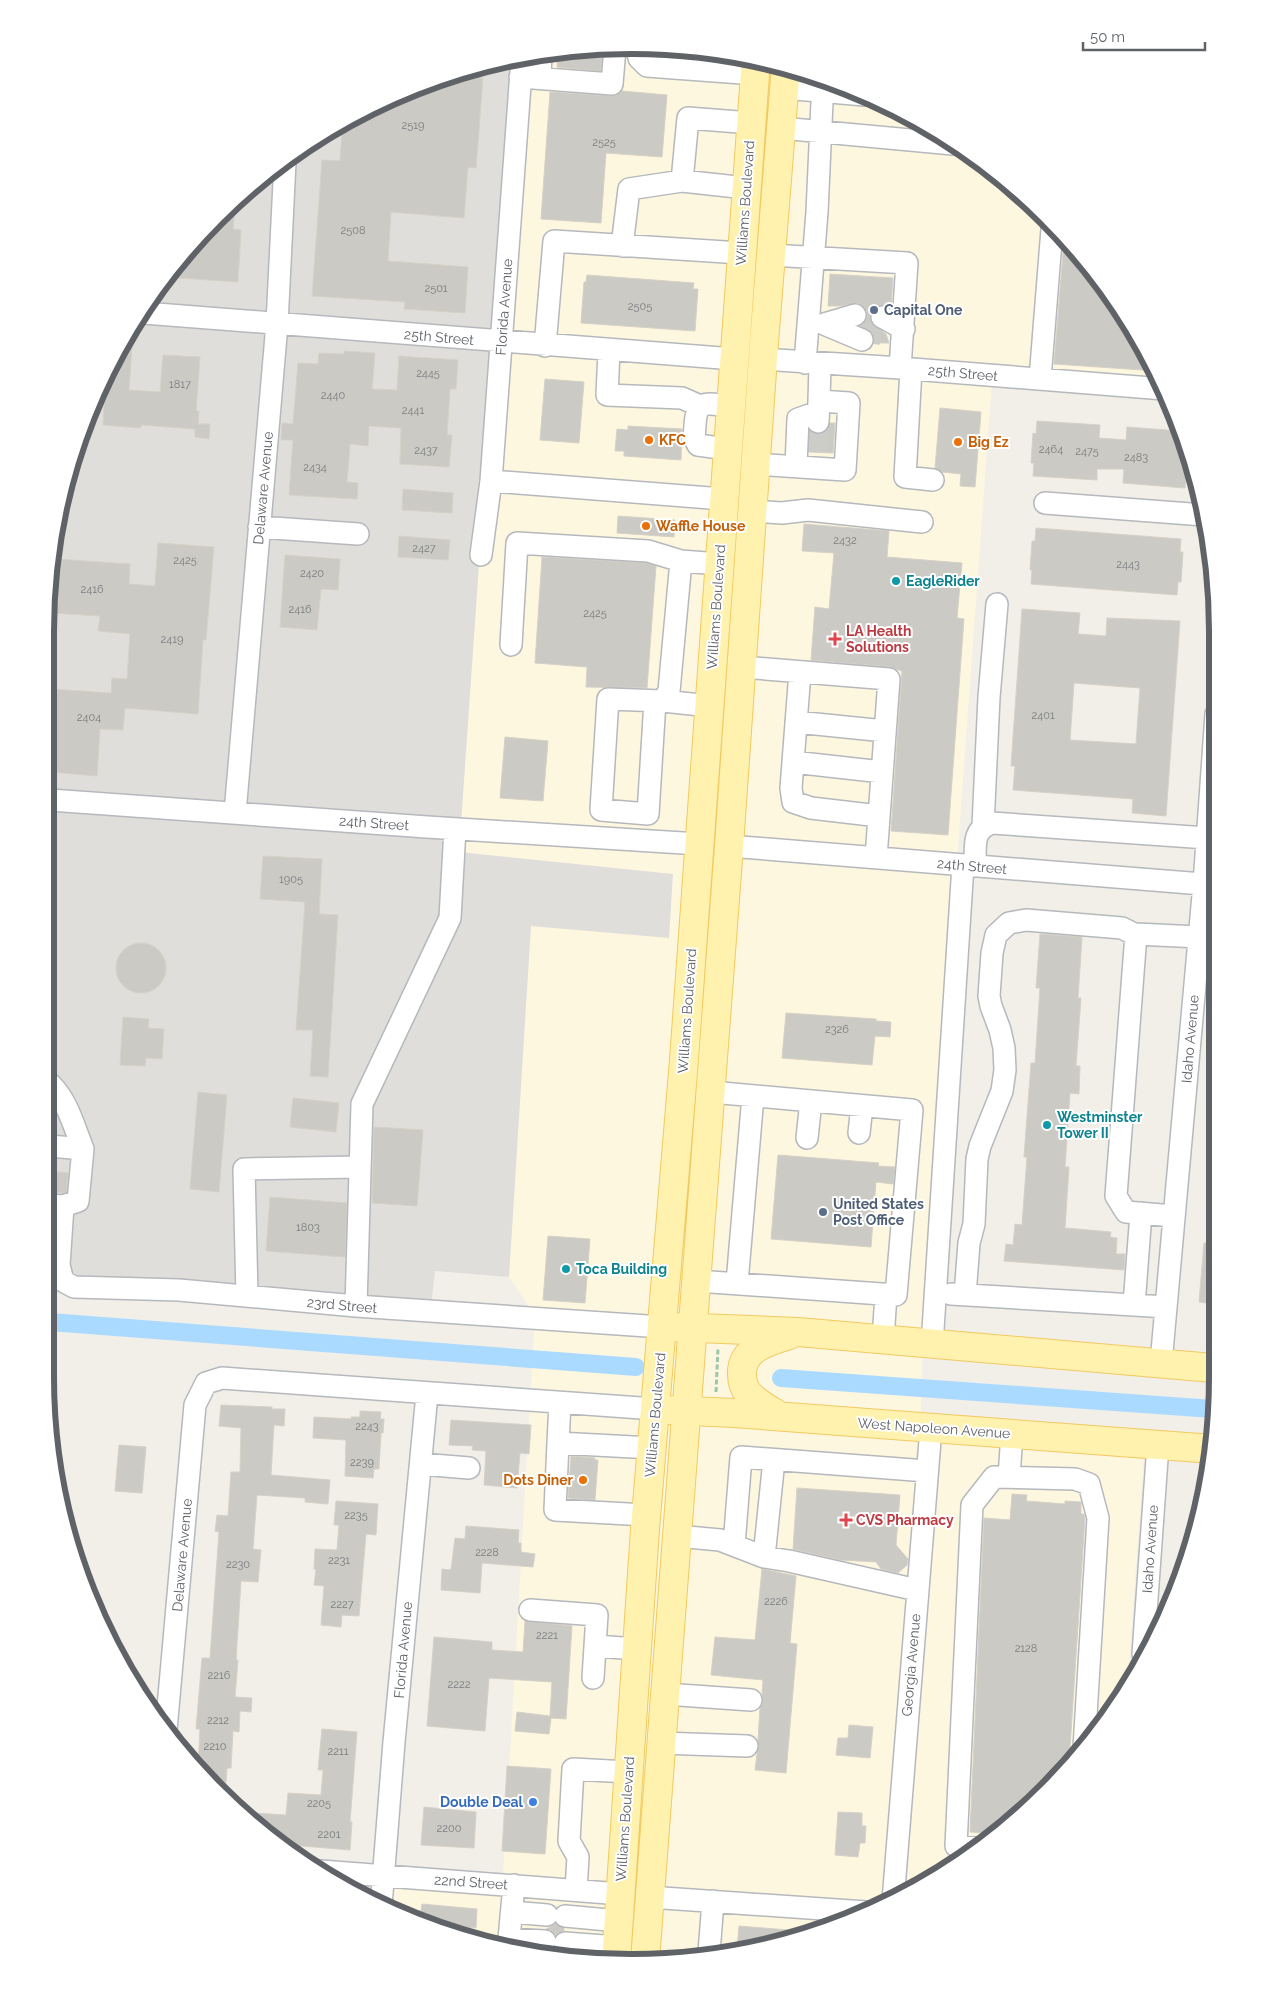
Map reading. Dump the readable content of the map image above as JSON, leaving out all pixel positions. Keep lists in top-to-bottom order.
{
  "streets": {
    "main road": ["Williams Boulevard", "West Napoleon Avenue"],
    "street": [
      "Florida Avenue",
      "25th Street",
      "Delaware Avenue",
      "24th Street",
      "Idaho Avenue",
      "23rd Street",
      "Georgia Avenue",
      "22nd Street"
    ]
  },
  "crossings": [
    ["Williams Boulevard", "25th Street"],
    ["Williams Boulevard", "24th Street"],
    ["Williams Boulevard", "23rd Street"],
    ["Williams Boulevard", "West Napoleon Avenue"],
    ["Williams Boulevard", "22nd Street"],
    ["Florida Avenue", "25th Street"],
    ["Florida Avenue", "Delaware Avenue"],
    ["Florida Avenue", "22nd Street"],
    ["25th Street", "Delaware Avenue"],
    ["Delaware Avenue", "24th Street"],
    ["Idaho Avenue", "West Napoleon Avenue"],
    ["West Napoleon Avenue", "Georgia Avenue"]
  ],
  "places": {
    "other": [
      "Capital One",
      "KFC",
      "Big Ez",
      "Waffle House",
      "EagleRider",
      "Westminster Tower II",
      "United States Post Office",
      "Toca Building",
      "Dots Diner",
      "Double Deal"
    ],
    "health": ["LA Health Solutions", "CVS Pharmacy"]
  },
  "house_numbers": [
    "2519",
    "2525",
    "2508",
    "2501",
    "2505",
    "2445",
    "1817",
    "2440",
    "2441",
    "2464",
    "2437",
    "2475",
    "2483",
    "2434",
    "2432",
    "2427",
    "2425",
    "2443",
    "2420",
    "2416",
    "2416",
    "2425",
    "2419",
    "2401",
    "2404",
    "1905",
    "2326",
    "1803",
    "2243",
    "2239",
    "2235",
    "2228",
    "2231",
    "2230",
    "2226",
    "2227",
    "2221",
    "2128",
    "2216",
    "2222",
    "2212",
    "2210",
    "2211",
    "2205",
    "2200",
    "2201"
  ],
  "scale_bar": "50 m"
}
